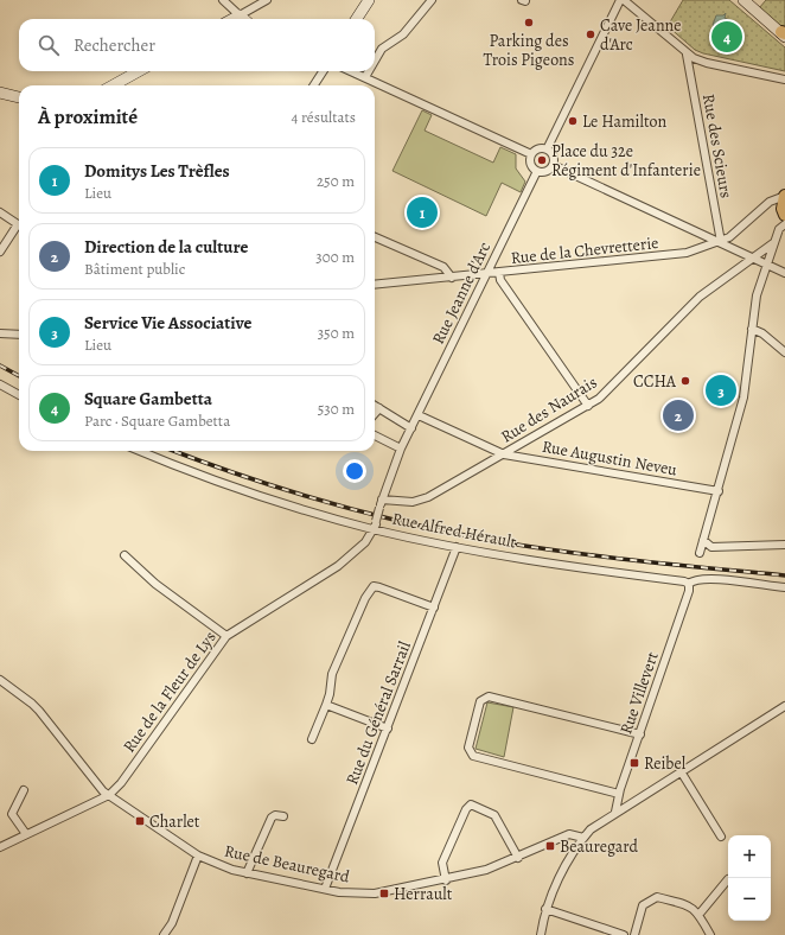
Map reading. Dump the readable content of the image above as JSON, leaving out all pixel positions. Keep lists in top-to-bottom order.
{
  "streets": {
    "street": [
      "Rue des Scieurs",
      "Rue de la Chevretterie",
      "Rue Jeanne d'Arc",
      "Rue des Naurais",
      "Rue Augustin Neveu",
      "Rue Alfred Hérault",
      "Rue de la Fleur de Lys",
      "Rue Villevert",
      "Rue du Général Sarrail",
      "Rue de Beauregard"
    ]
  },
  "crossings": [
    ["Rue des Scieurs", "Rue de la Chevretterie"],
    ["Rue de la Chevretterie", "Rue Jeanne d'Arc"],
    ["Rue Jeanne d'Arc", "Rue des Naurais"],
    ["Rue Jeanne d'Arc", "Rue Augustin Neveu"],
    ["Rue Jeanne d'Arc", "Rue Alfred Hérault"],
    ["Rue Jeanne d'Arc", "Rue de la Fleur de Lys"],
    ["Rue des Naurais", "Rue Augustin Neveu"],
    ["Rue Alfred Hérault", "Rue de la Fleur de Lys"],
    ["Rue Alfred Hérault", "Rue Villevert"],
    ["Rue Alfred Hérault", "Rue du Général Sarrail"],
    ["Rue de la Fleur de Lys", "Rue de Beauregard"],
    ["Rue du Général Sarrail", "Rue de Beauregard"]
  ],
  "places": {
    "other": [
      "Parking des Trois Pigeons",
      "Cave Jeanne d'Arc",
      "Le Hamilton",
      "Place du 32e Régiment d'Infanterie",
      "CCHA"
    ],
    "transit": [
      "Reibel",
      "Charlet",
      "Beauregard",
      "Herrault"
    ]
  },
  "page": {
    "pins": [
      "4",
      "1",
      "3",
      "2"
    ],
    "search": "Rechercher",
    "heading": ["À proximité", "4 résultats"],
    "list": [
      {
        "mark": "1",
        "name": "Domitys Les Trèfles",
        "note": "Lieu",
        "value": "250 m"
      },
      {
        "mark": "2",
        "name": "Direction de la culture",
        "note": "Bâtiment public",
        "value": "300 m"
      },
      {
        "mark": "3",
        "name": "Service Vie Associative",
        "note": "Lieu",
        "value": "350 m"
      },
      {
        "mark": "4",
        "name": "Square Gambetta",
        "note": "Parc · Square Gambetta",
        "value": "530 m"
      }
    ],
    "map_buttons": ["+", "−"]
  }
}
